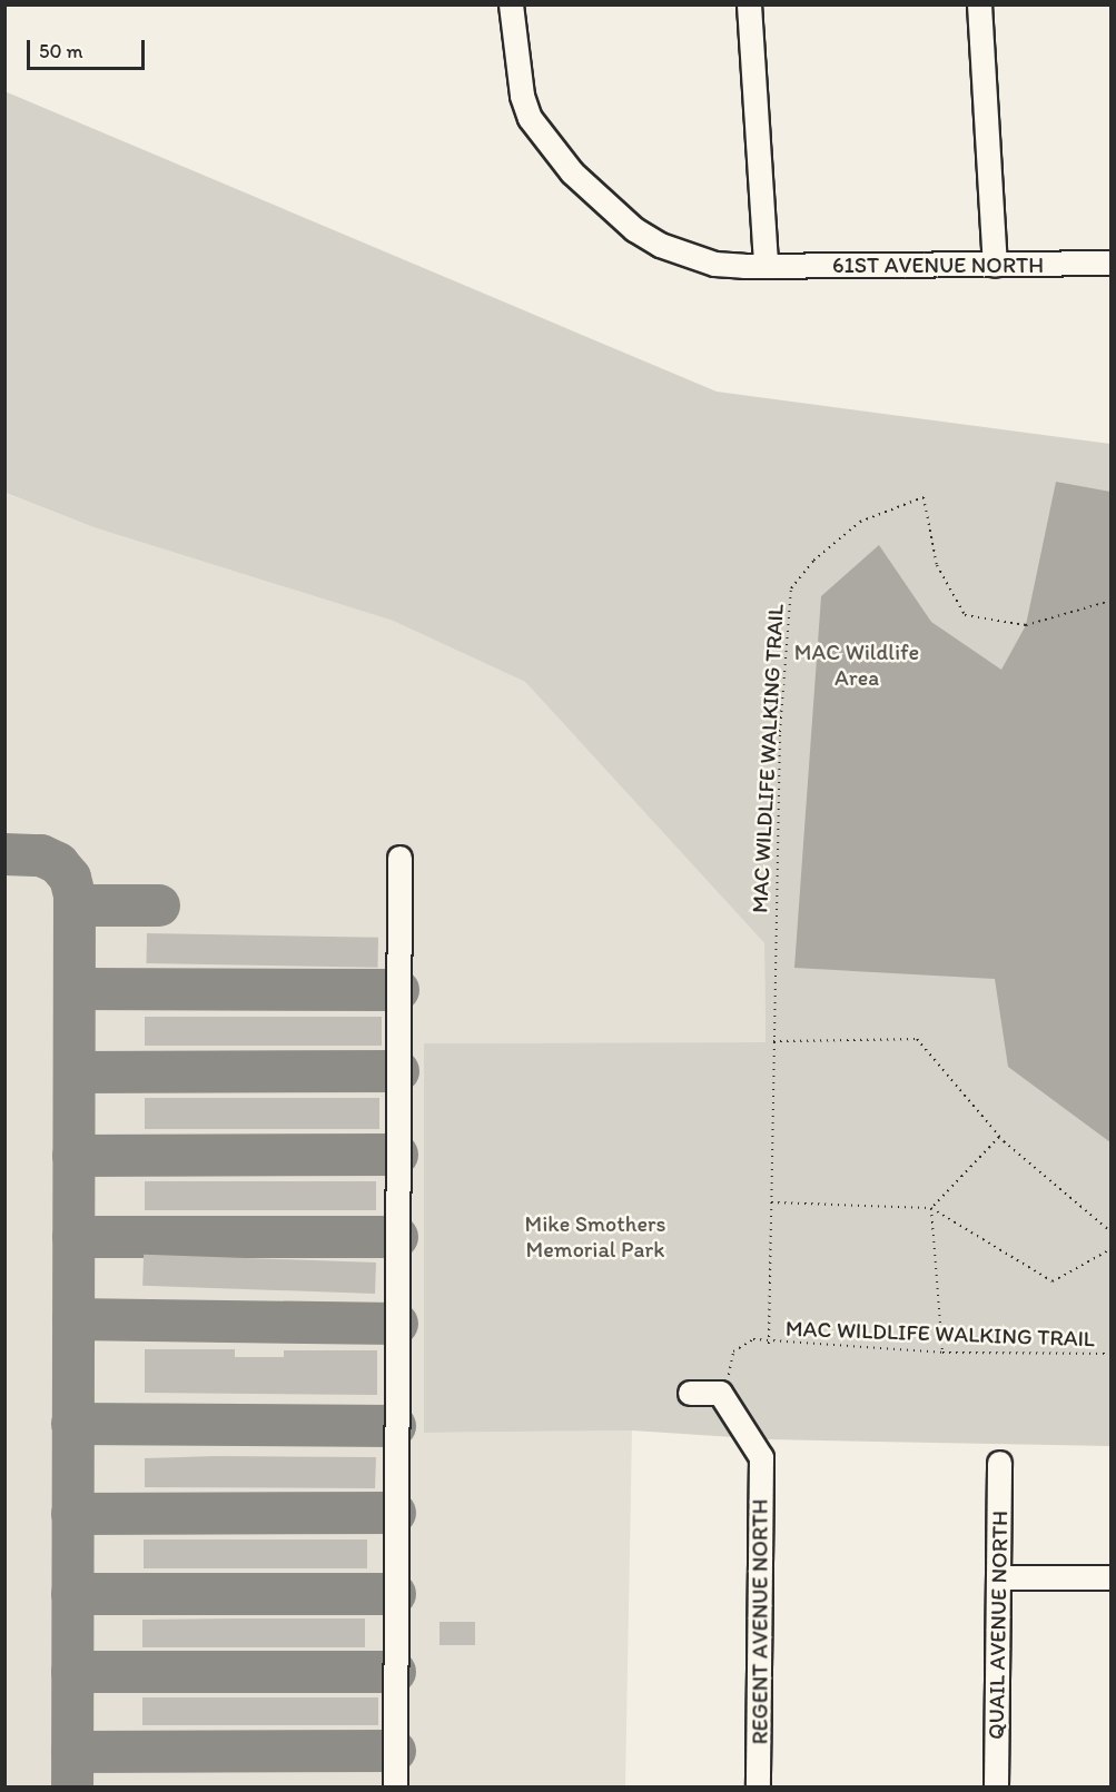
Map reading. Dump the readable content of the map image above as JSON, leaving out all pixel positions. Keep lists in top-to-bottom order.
{
  "streets": {
    "street": ["61ST AVENUE NORTH", "REGENT AVENUE NORTH", "QUAIL AVENUE NORTH"],
    "path": ["MAC WILDLIFE WALKING TRAIL"]
  },
  "crossings": [
    ["MAC WILDLIFE WALKING TRAIL", "REGENT AVENUE NORTH"]
  ],
  "parks": ["MAC Wildlife Area", "Mike Smothers Memorial Park"],
  "scale_bar": "50 m"
}
